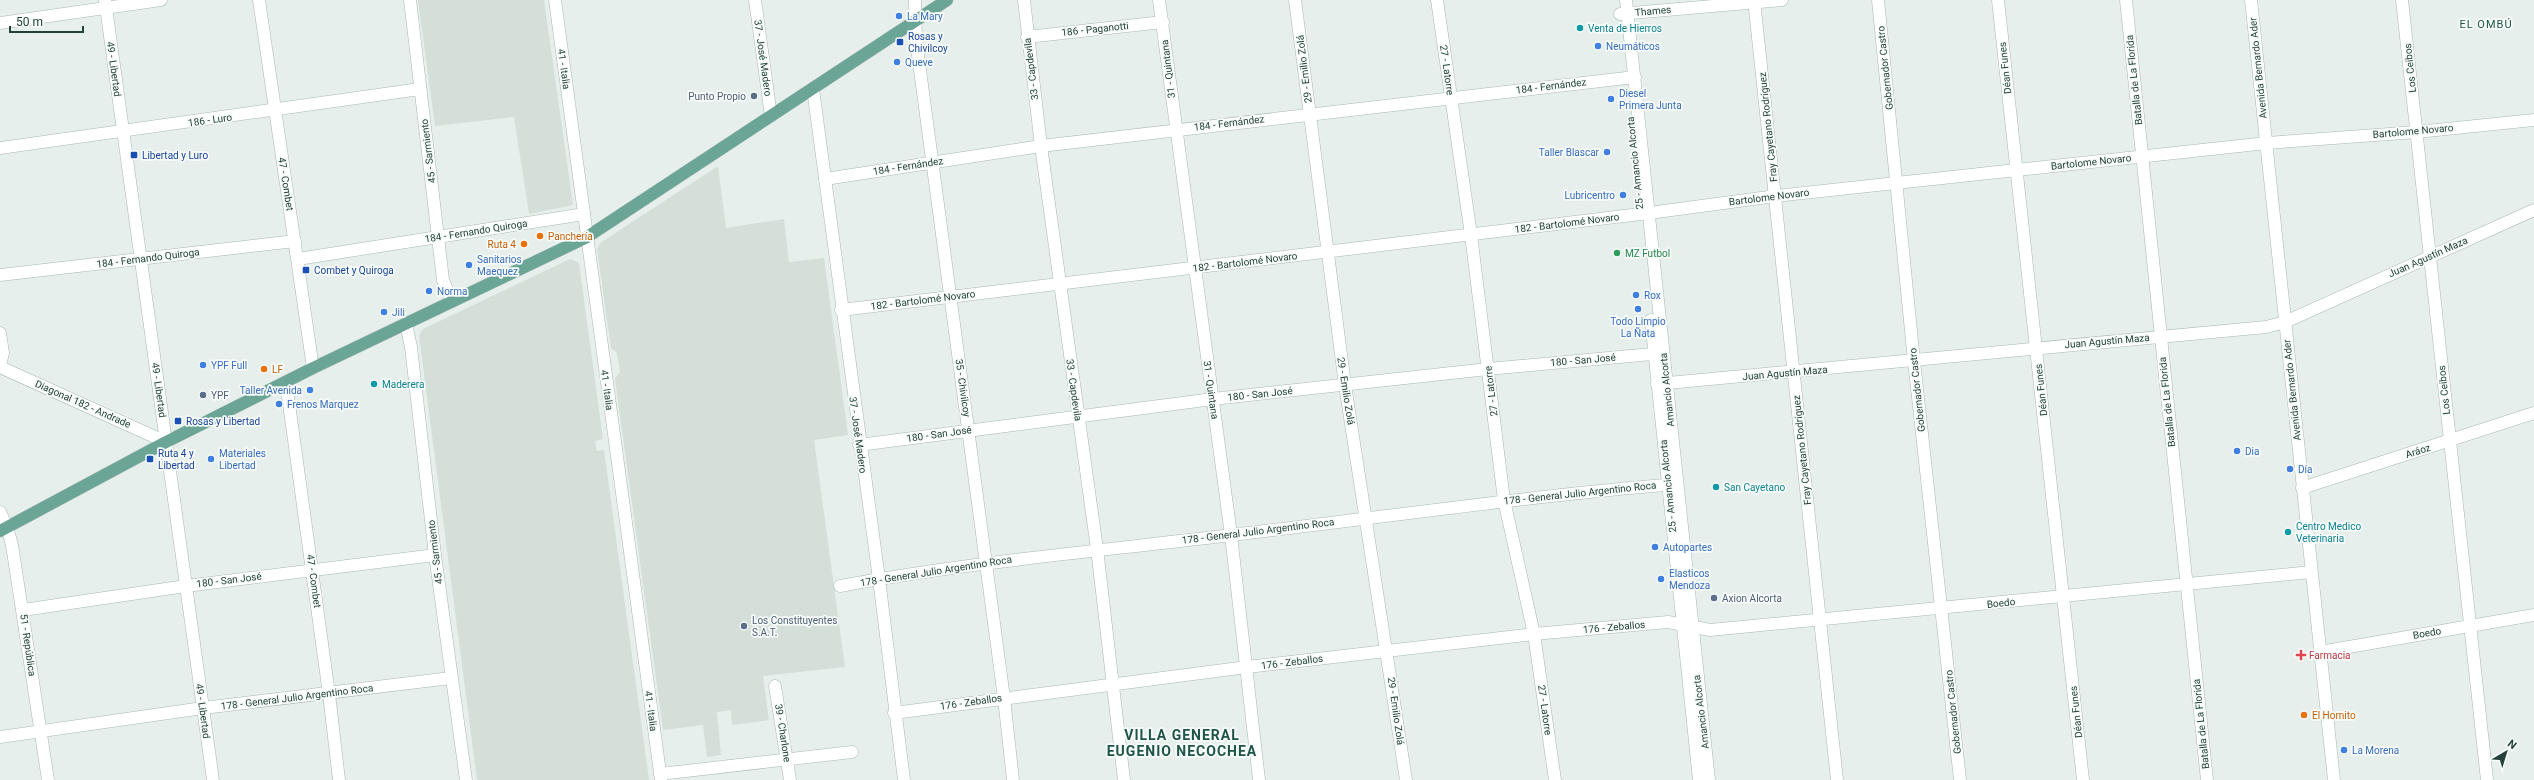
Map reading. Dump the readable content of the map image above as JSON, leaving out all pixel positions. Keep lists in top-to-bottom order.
{
  "streets": {
    "street": [
      "Thames",
      "186 - Paganotti",
      "37 - José Madero",
      "Gobernador Castro",
      "Déan Funes",
      "Avenida Bernardo Ader",
      "Los Ceibos",
      "49 - Libertad",
      "41 - Italia",
      "33 - Capdevila",
      "31 - Quintana",
      "29 - Emilio Zolá",
      "27 - Latorre",
      "Batalla de La Florida",
      "184 - Fernández",
      "186 - Luro",
      "Fray Cayetano Rodríguez",
      "Bartolome Novaro",
      "45 - Sarmiento",
      "25 - Amancio Alcorta",
      "47 - Combet",
      "182 - Bartolomé Novaro",
      "184 - Fernando Quiroga",
      "Juan Agustín Maza",
      "180 - San José",
      "35 - Chivilcoy",
      "Amancio Alcorta",
      "Diagonal 182 - Andrade",
      "Aráoz",
      "178 - General Julio Argentino Roca",
      "Boedo",
      "176 - Zeballos",
      "51 - República",
      "39 - Charlone"
    ]
  },
  "crossings": [
    ["Thames", "Fray Cayetano Rodríguez"],
    ["Thames", "25 - Amancio Alcorta"],
    ["186 - Paganotti", "33 - Capdevila"],
    ["186 - Paganotti", "31 - Quintana"],
    ["37 - José Madero", "184 - Fernández"],
    ["37 - José Madero", "182 - Bartolomé Novaro"],
    ["37 - José Madero", "180 - San José"],
    ["37 - José Madero", "178 - General Julio Argentino Roca"],
    ["37 - José Madero", "176 - Zeballos"],
    ["Gobernador Castro", "Bartolome Novaro"],
    ["Gobernador Castro", "Juan Agustín Maza"],
    ["Gobernador Castro", "Boedo"],
    ["Déan Funes", "Bartolome Novaro"],
    ["Déan Funes", "Juan Agustín Maza"],
    ["Déan Funes", "Boedo"],
    ["Avenida Bernardo Ader", "Bartolome Novaro"],
    ["Avenida Bernardo Ader", "Juan Agustín Maza"],
    ["Avenida Bernardo Ader", "Aráoz"],
    ["Avenida Bernardo Ader", "Boedo"],
    ["Los Ceibos", "Bartolome Novaro"],
    ["Los Ceibos", "Juan Agustín Maza"],
    ["Los Ceibos", "Aráoz"],
    ["Los Ceibos", "Boedo"],
    ["49 - Libertad", "186 - Luro"],
    ["49 - Libertad", "184 - Fernando Quiroga"],
    ["49 - Libertad", "180 - San José"],
    ["49 - Libertad", "Diagonal 182 - Andrade"],
    ["49 - Libertad", "178 - General Julio Argentino Roca"],
    ["41 - Italia", "184 - Fernando Quiroga"],
    ["33 - Capdevila", "184 - Fernández"],
    ["33 - Capdevila", "182 - Bartolomé Novaro"],
    ["33 - Capdevila", "180 - San José"],
    ["33 - Capdevila", "178 - General Julio Argentino Roca"],
    ["33 - Capdevila", "176 - Zeballos"],
    ["31 - Quintana", "184 - Fernández"],
    ["31 - Quintana", "182 - Bartolomé Novaro"],
    ["31 - Quintana", "180 - San José"],
    ["31 - Quintana", "178 - General Julio Argentino Roca"],
    ["31 - Quintana", "176 - Zeballos"],
    ["29 - Emilio Zolá", "184 - Fernández"],
    ["29 - Emilio Zolá", "182 - Bartolomé Novaro"],
    ["29 - Emilio Zolá", "180 - San José"],
    ["29 - Emilio Zolá", "178 - General Julio Argentino Roca"],
    ["29 - Emilio Zolá", "176 - Zeballos"],
    ["27 - Latorre", "184 - Fernández"],
    ["27 - Latorre", "182 - Bartolomé Novaro"],
    ["27 - Latorre", "180 - San José"],
    ["27 - Latorre", "178 - General Julio Argentino Roca"],
    ["27 - Latorre", "176 - Zeballos"],
    ["Batalla de La Florida", "Bartolome Novaro"],
    ["Batalla de La Florida", "Juan Agustín Maza"],
    ["Batalla de La Florida", "Boedo"],
    ["184 - Fernández", "25 - Amancio Alcorta"],
    ["184 - Fernández", "35 - Chivilcoy"],
    ["186 - Luro", "45 - Sarmiento"],
    ["186 - Luro", "47 - Combet"],
    ["Fray Cayetano Rodríguez", "Bartolome Novaro"],
    ["Fray Cayetano Rodríguez", "Juan Agustín Maza"],
    ["Fray Cayetano Rodríguez", "Boedo"],
    ["Bartolome Novaro", "25 - Amancio Alcorta"],
    ["Bartolome Novaro", "182 - Bartolomé Novaro"],
    ["45 - Sarmiento", "184 - Fernando Quiroga"],
    ["45 - Sarmiento", "180 - San José"],
    ["45 - Sarmiento", "178 - General Julio Argentino Roca"],
    ["25 - Amancio Alcorta", "182 - Bartolomé Novaro"],
    ["25 - Amancio Alcorta", "180 - San José"],
    ["25 - Amancio Alcorta", "Amancio Alcorta"],
    ["47 - Combet", "184 - Fernando Quiroga"],
    ["47 - Combet", "180 - San José"],
    ["47 - Combet", "178 - General Julio Argentino Roca"],
    ["182 - Bartolomé Novaro", "35 - Chivilcoy"],
    ["Juan Agustín Maza", "Amancio Alcorta"],
    ["180 - San José", "35 - Chivilcoy"],
    ["180 - San José", "Amancio Alcorta"],
    ["180 - San José", "51 - República"],
    ["35 - Chivilcoy", "178 - General Julio Argentino Roca"],
    ["35 - Chivilcoy", "176 - Zeballos"],
    ["Amancio Alcorta", "178 - General Julio Argentino Roca"],
    ["Amancio Alcorta", "Boedo"],
    ["Amancio Alcorta", "176 - Zeballos"],
    ["178 - General Julio Argentino Roca", "51 - República"],
    ["Boedo", "176 - Zeballos"]
  ],
  "districts": ["EL OMBÚ", "VILLA GENERAL EUGENIO NECOCHEA"],
  "places": {
    "other": [
      "La Mary",
      "Venta de Hierros",
      "Neumáticos",
      "Queve",
      "Punto Propio",
      "Diesel Primera Junta",
      "Taller Blascar",
      "Lubricentro",
      "Panchería",
      "Ruta 4",
      "MZ Futbol",
      "Sanitarios Maequez",
      "Norma",
      "Rox",
      "Todo Limpio La Ñata",
      "Jili",
      "YPF Full",
      "LF",
      "Maderera",
      "Taller Avenida",
      "YPF",
      "Frenos Marquez",
      "Dia",
      "Materiales Libertad",
      "Día",
      "San Cayetano",
      "Centro Medico Veterinaria",
      "Autopartes",
      "Elasticos Mendoza",
      "Axion Alcorta",
      "Los Constituyentes S.A.T.",
      "El Hornito",
      "La Morena"
    ],
    "transit": [
      "Rosas y Chivilcoy",
      "Libertad y Luro",
      "Combet y Quiroga",
      "Rosas y Libertad",
      "Ruta 4 y Libertad"
    ],
    "health": ["Farmacia"]
  },
  "scale_bar": "50 m",
  "north": "top right"
}
